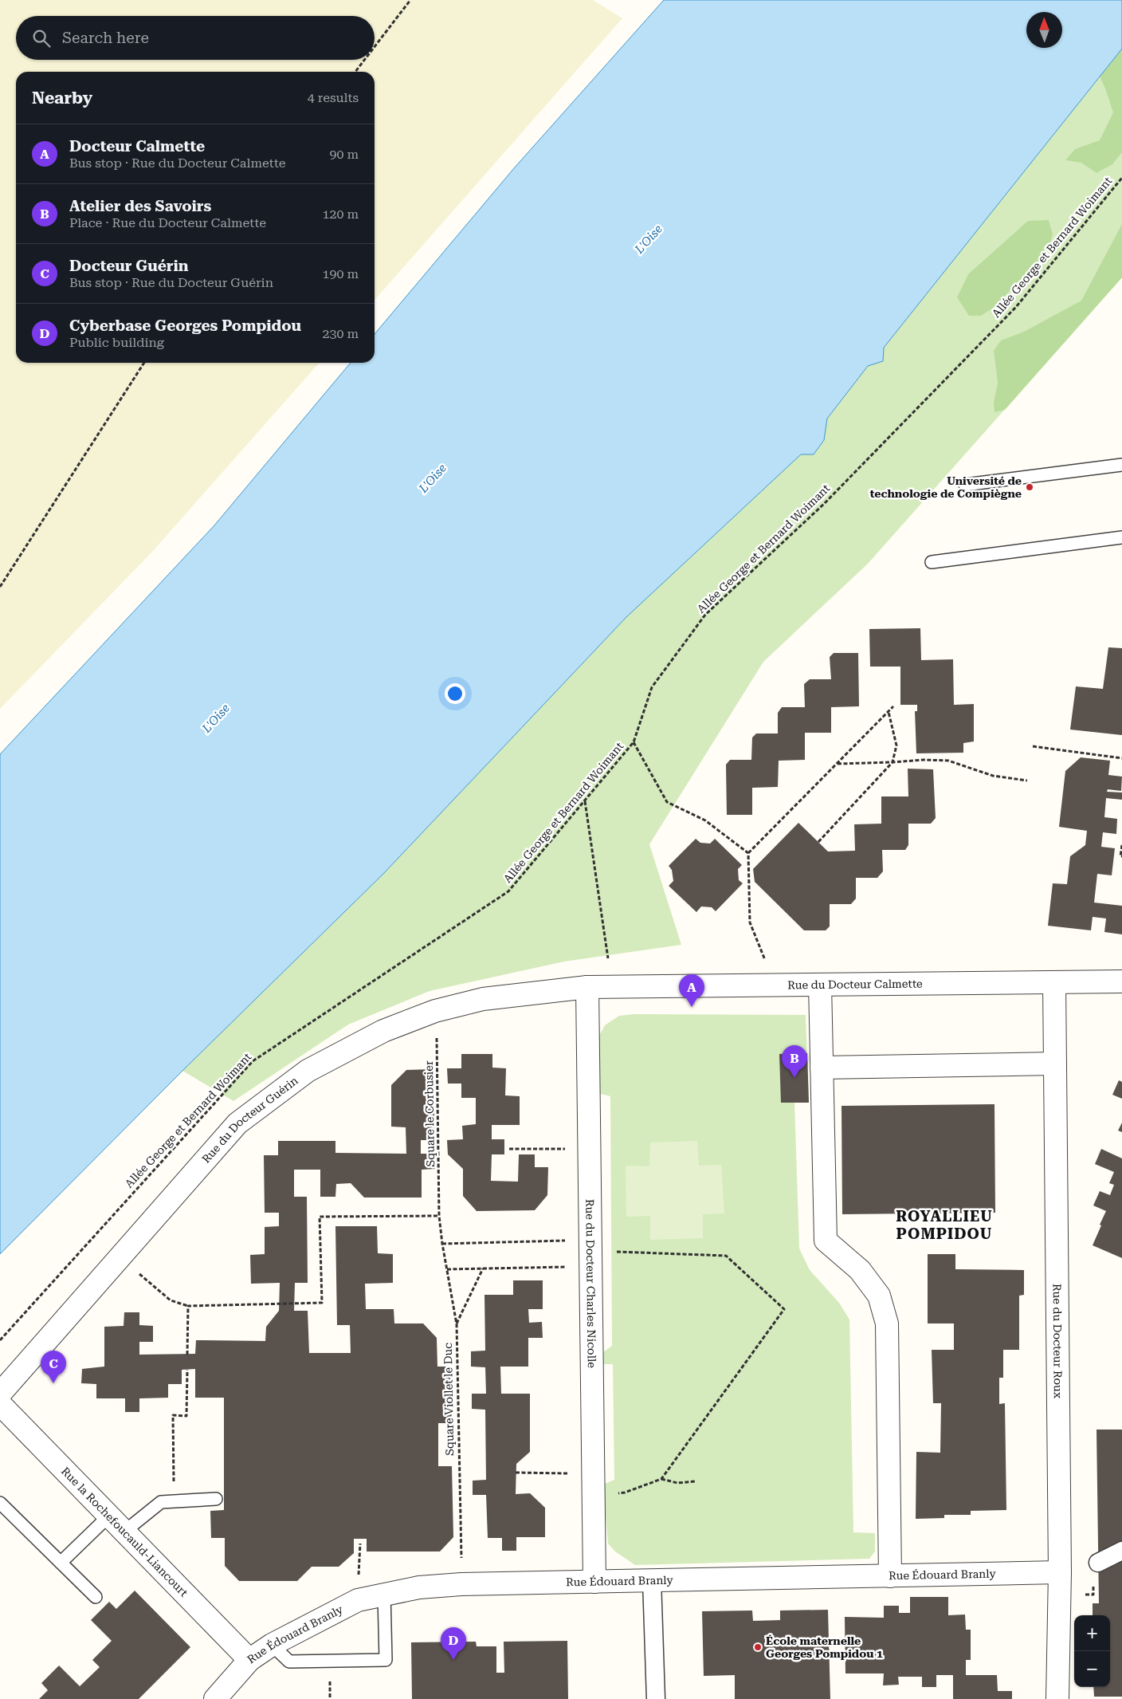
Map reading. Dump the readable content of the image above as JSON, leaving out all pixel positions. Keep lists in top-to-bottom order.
{
  "streets": {
    "street": [
      "Rue du Docteur Calmette",
      "Rue du Docteur Guérin",
      "Rue du Docteur Charles Nicolle",
      "Rue du Docteur Roux",
      "Rue la Rochefoucauld-Liancourt",
      "Rue Édouard Branly"
    ],
    "path": ["Allée George et Bernard Woimant", "Square le Corbusier", "Square Viollet le Duc"]
  },
  "crossings": [
    ["Rue du Docteur Calmette", "Rue du Docteur Guérin"],
    ["Rue du Docteur Calmette", "Rue du Docteur Charles Nicolle"],
    ["Rue du Docteur Calmette", "Rue du Docteur Roux"],
    ["Square le Corbusier", "Rue du Docteur Guérin"],
    ["Square le Corbusier", "Square Viollet le Duc"],
    ["Rue du Docteur Guérin", "Rue du Docteur Charles Nicolle"],
    ["Rue du Docteur Charles Nicolle", "Rue Édouard Branly"],
    ["Rue du Docteur Roux", "Rue Édouard Branly"],
    ["Square Viollet le Duc", "Rue Édouard Branly"],
    ["Rue la Rochefoucauld-Liancourt", "Rue Édouard Branly"]
  ],
  "districts": ["ROYALLIEU POMPIDOU"],
  "water": ["L'Oise"],
  "places": ["Université de technologie de Compiègne", "École maternelle Georges Pompidou 1"],
  "north": "top",
  "page": {
    "search": "Search here",
    "heading": ["Nearby", "4 results"],
    "list": [
      {
        "mark": "A",
        "name": "Docteur Calmette",
        "note": "Bus stop · Rue du Docteur Calmette",
        "value": "90 m"
      },
      {
        "mark": "B",
        "name": "Atelier des Savoirs",
        "note": "Place · Rue du Docteur Calmette",
        "value": "120 m"
      },
      {
        "mark": "C",
        "name": "Docteur Guérin",
        "note": "Bus stop · Rue du Docteur Guérin",
        "value": "190 m"
      },
      {
        "mark": "D",
        "name": "Cyberbase Georges Pompidou",
        "note": "Public building",
        "value": "230 m"
      }
    ],
    "pins": [
      "A",
      "B",
      "C",
      "D"
    ],
    "map_buttons": ["+", "−"]
  }
}
